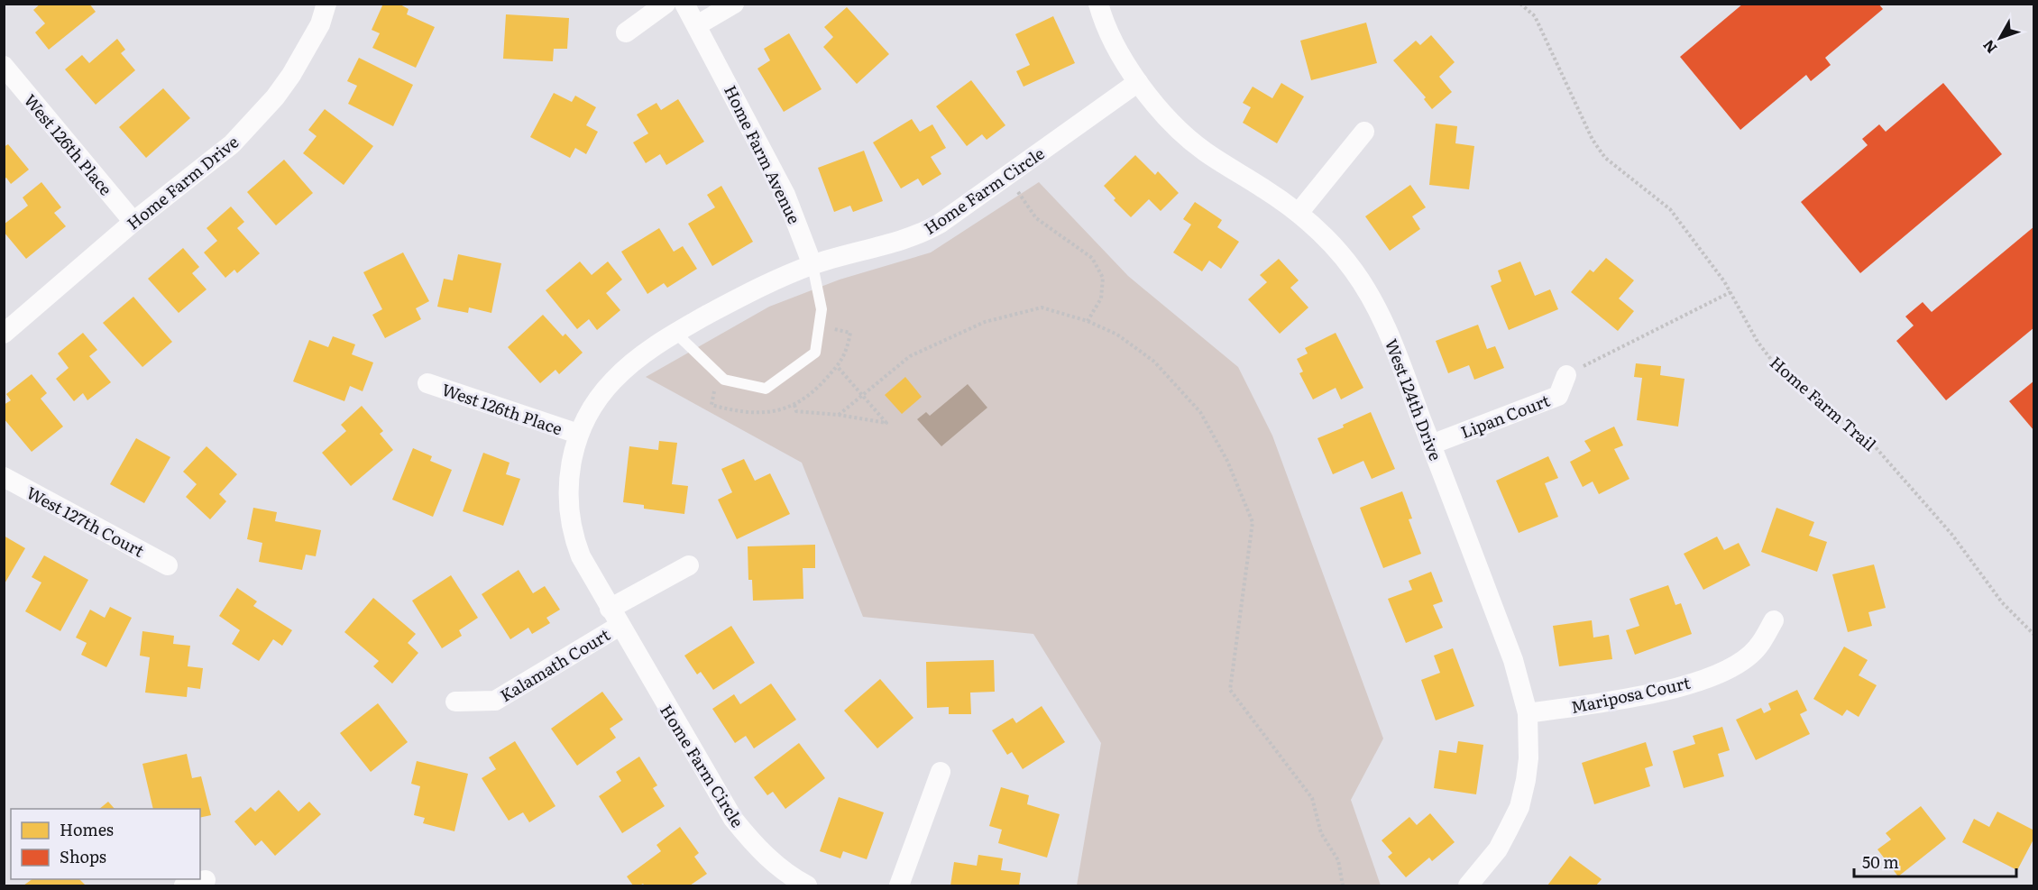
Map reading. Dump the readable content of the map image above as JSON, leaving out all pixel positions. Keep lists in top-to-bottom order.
{
  "streets": {
    "street": [
      "West 126th Place",
      "Home Farm Avenue",
      "Home Farm Drive",
      "Home Farm Circle",
      "West 124th Drive",
      "Lipan Court",
      "West 127th Court",
      "Kalamath Court",
      "Mariposa Court"
    ],
    "path": ["Home Farm Trail"]
  },
  "crossings": [
    ["West 126th Place", "Home Farm Drive"],
    ["Home Farm Avenue", "Home Farm Circle"],
    ["Home Farm Circle", "West 124th Drive"],
    ["Home Farm Circle", "Kalamath Court"],
    ["West 124th Drive", "Lipan Court"],
    ["West 124th Drive", "Mariposa Court"]
  ],
  "legend": ["Homes", "Shops"],
  "scale_bar": "50 m",
  "north": "bottom left"
}
